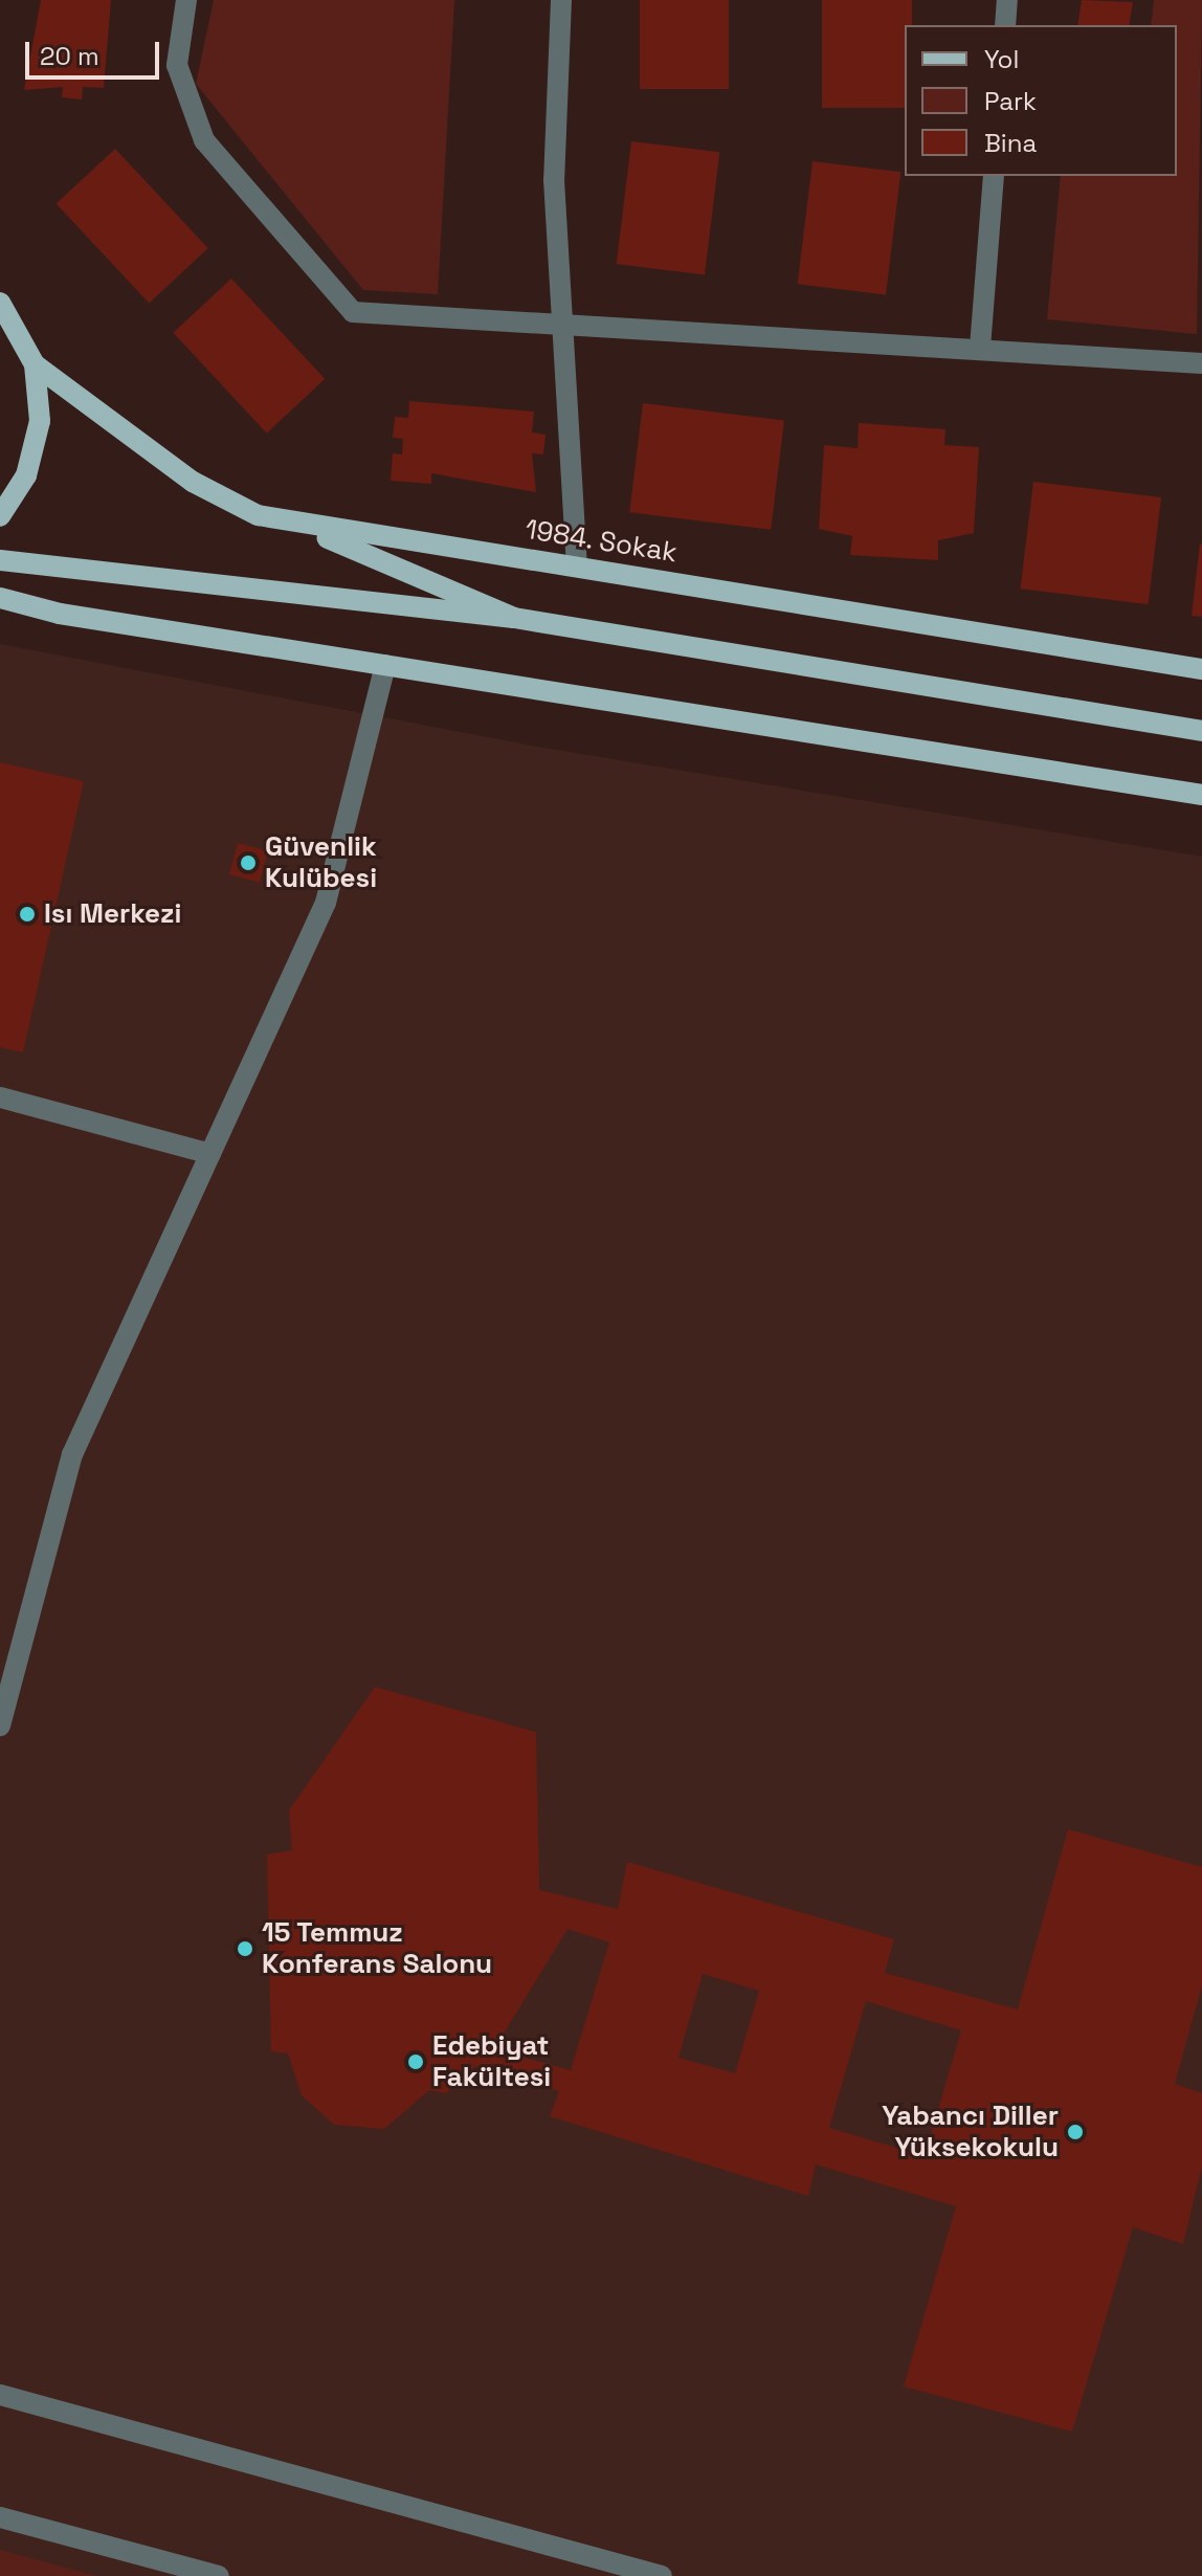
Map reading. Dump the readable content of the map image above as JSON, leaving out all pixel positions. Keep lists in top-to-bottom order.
{
  "streets": {
    "main road": ["1984. Sokak"]
  },
  "places": [
    "Güvenlik Kulübesi",
    "Isı Merkezi",
    "15 Temmuz Konferans Salonu",
    "Edebiyat Fakültesi",
    "Yabancı Diller Yüksekokulu"
  ],
  "legend": ["Yol", "Park", "Bina"],
  "scale_bar": "20 m"
}
